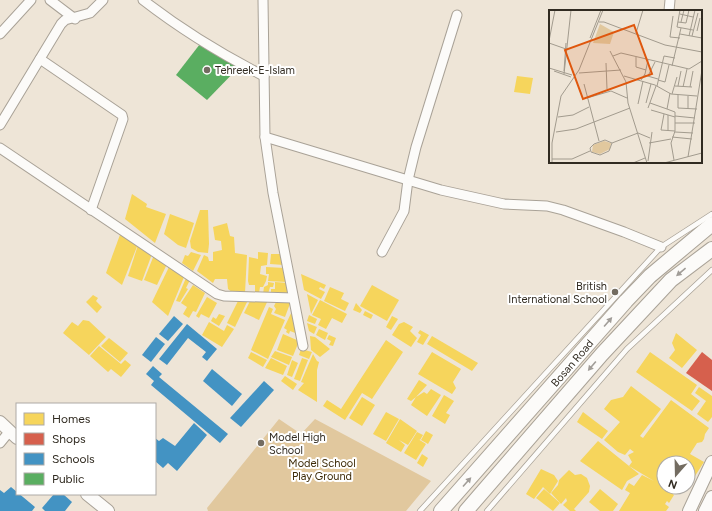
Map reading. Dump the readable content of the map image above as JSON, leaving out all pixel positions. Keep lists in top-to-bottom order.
{
  "streets": {
    "main road": ["Bosan Road"]
  },
  "parks": ["Model School Play Ground"],
  "places": ["Tehreek-E-Islam", "British International School", "Model High School"],
  "legend": [
    "Homes",
    "Shops",
    "Schools",
    "Public"
  ],
  "north": "bottom"
}
